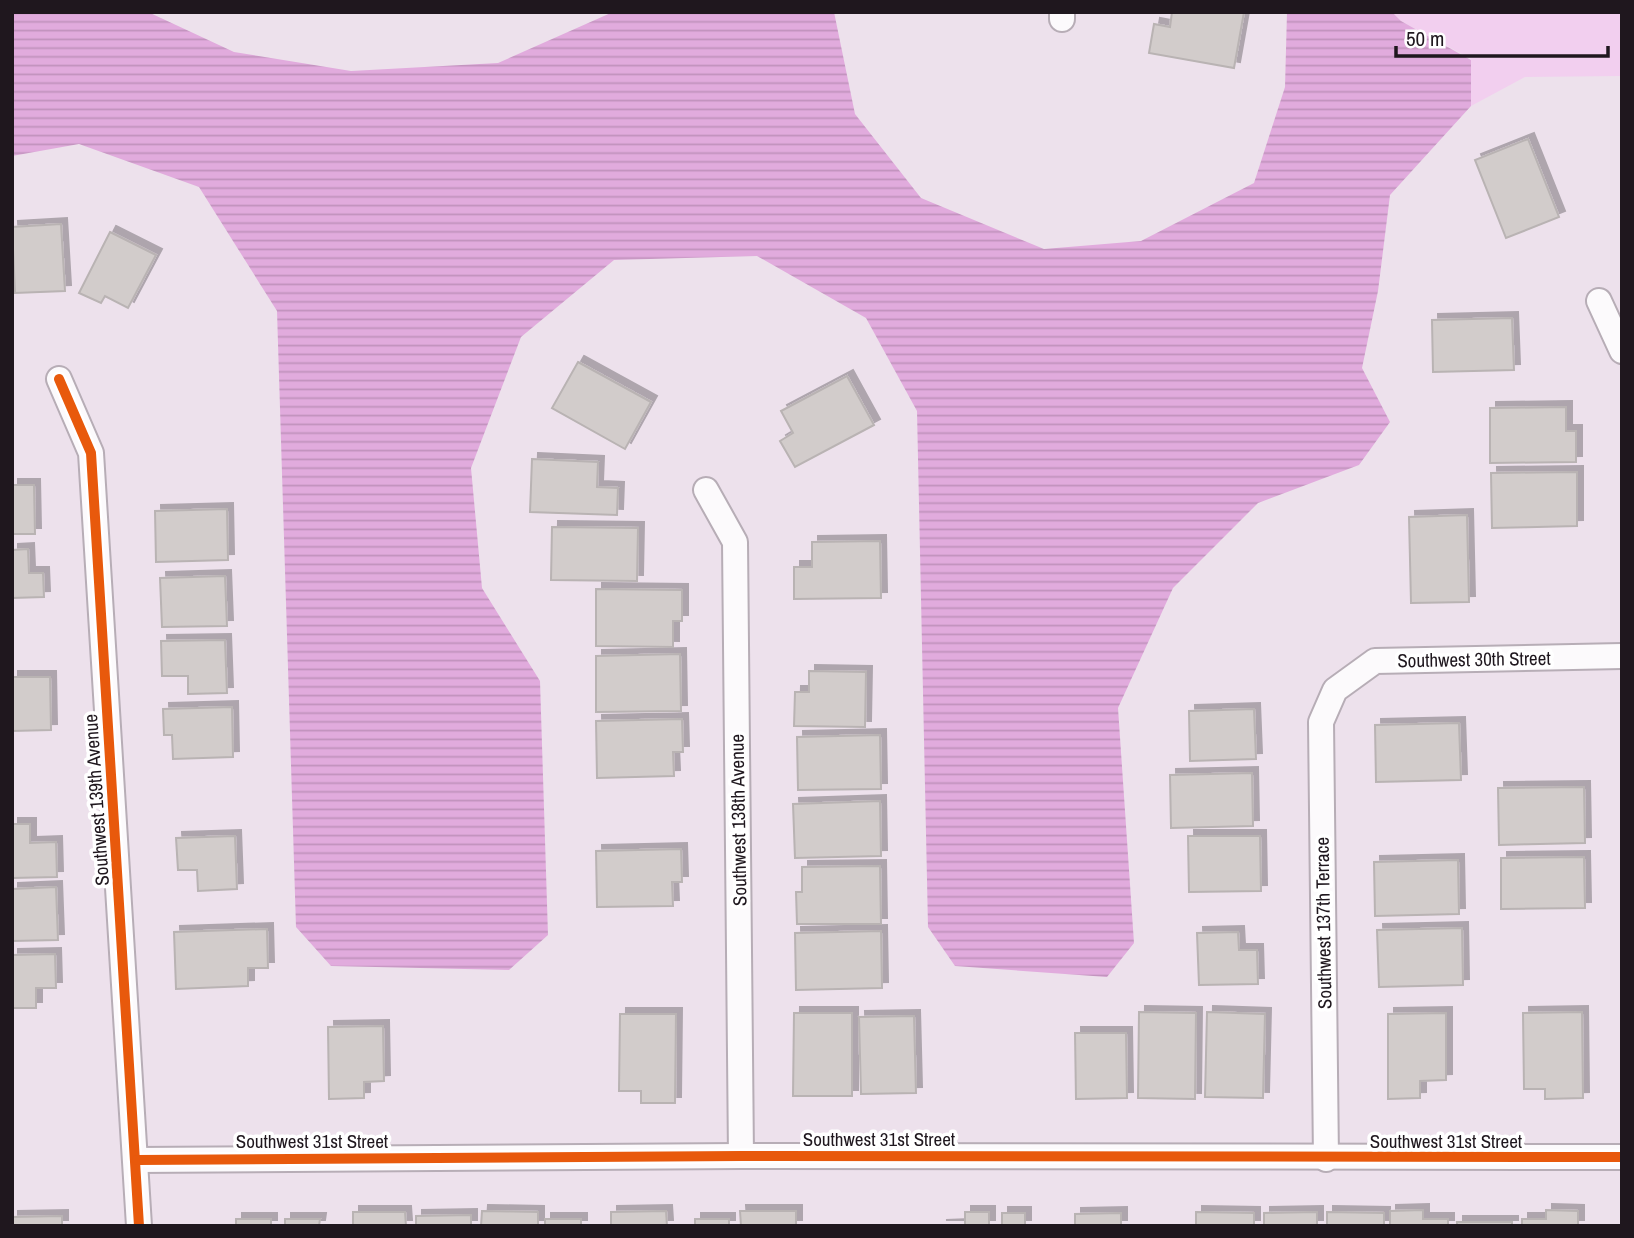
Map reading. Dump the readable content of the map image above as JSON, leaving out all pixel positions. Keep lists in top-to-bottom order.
{
  "streets": {
    "street": [
      "Southwest 30th Street",
      "Southwest 139th Avenue",
      "Southwest 138th Avenue",
      "Southwest 137th Terrace",
      "Southwest 31st Street"
    ]
  },
  "crossings": [
    ["Southwest 30th Street", "Southwest 137th Terrace"],
    ["Southwest 139th Avenue", "Southwest 31st Street"],
    ["Southwest 138th Avenue", "Southwest 31st Street"],
    ["Southwest 137th Terrace", "Southwest 31st Street"]
  ],
  "scale_bar": "50 m"
}
